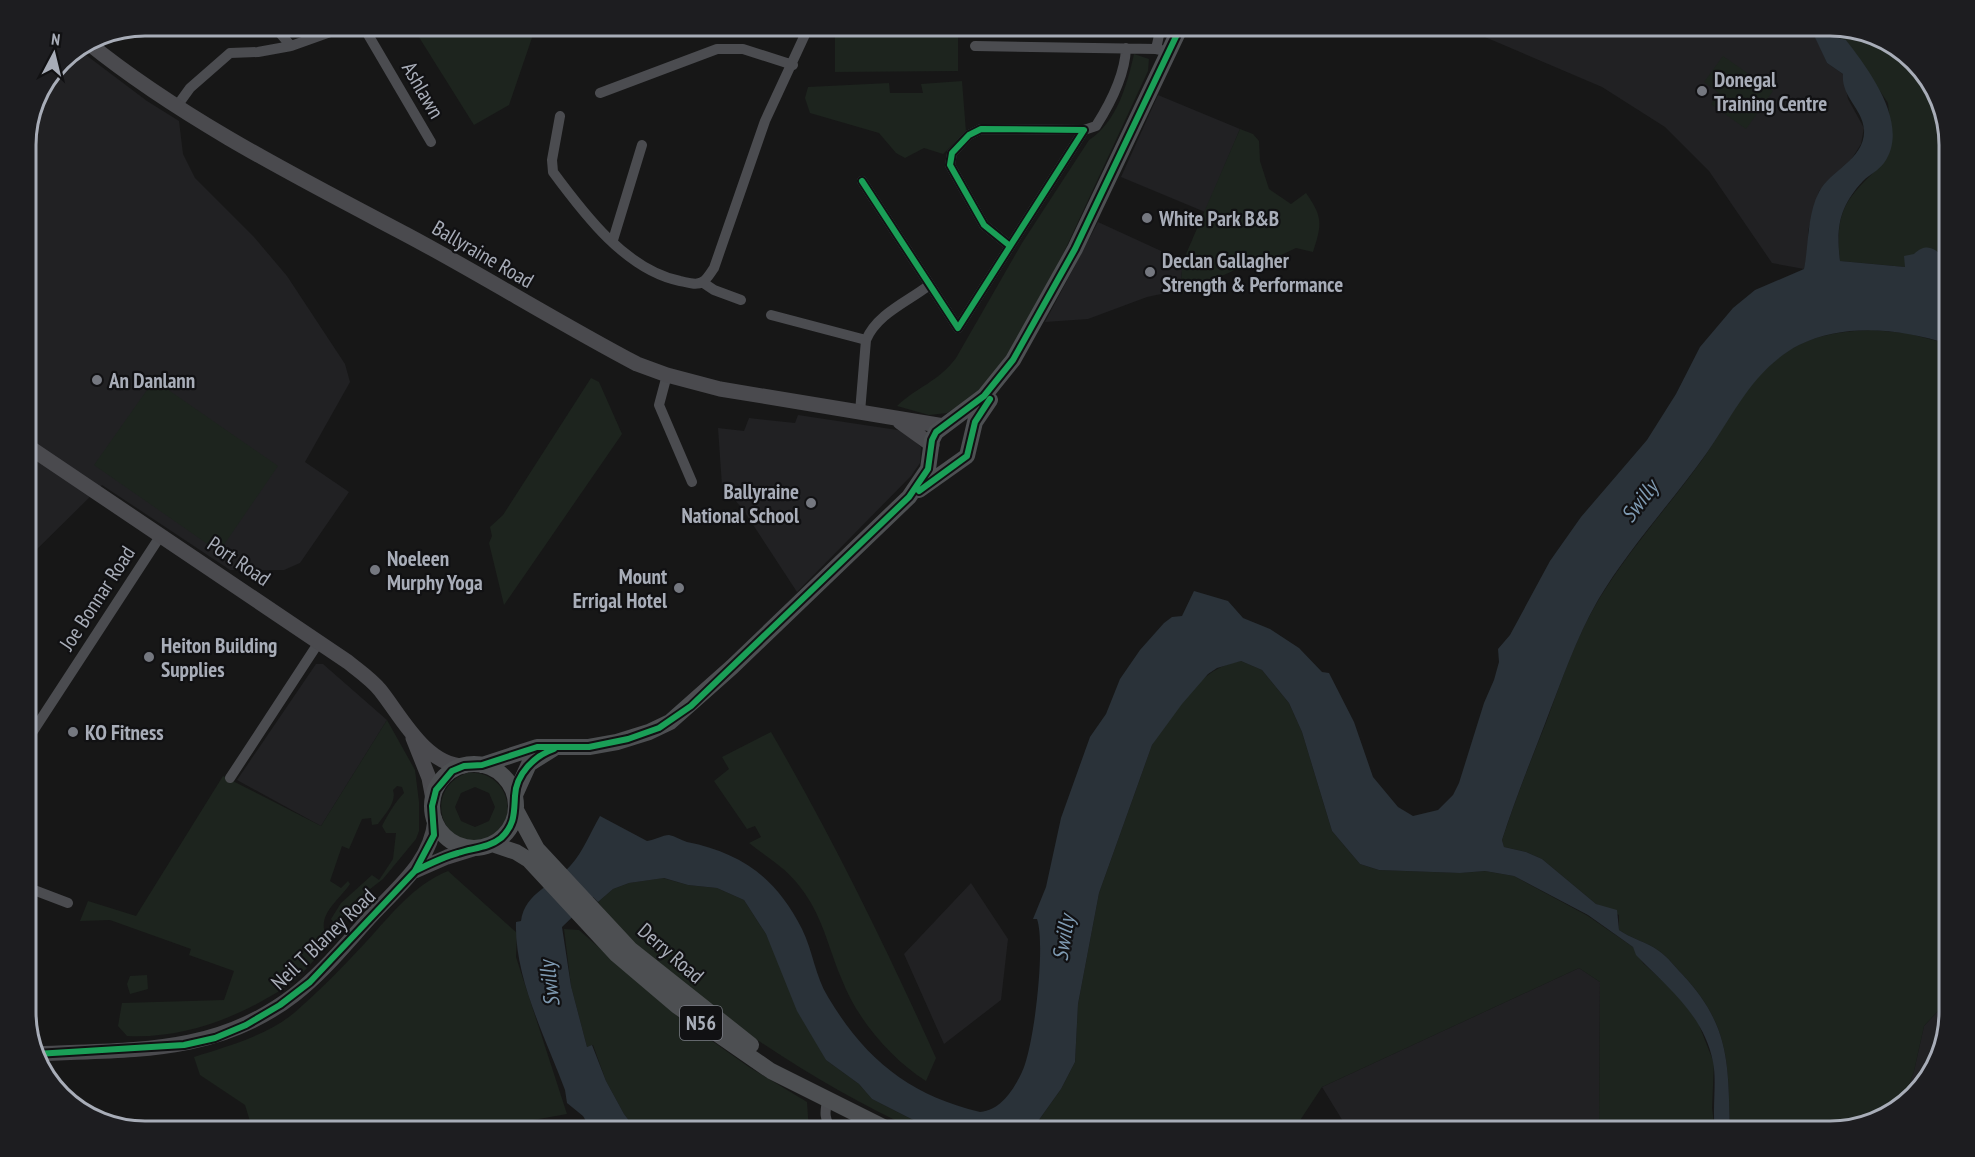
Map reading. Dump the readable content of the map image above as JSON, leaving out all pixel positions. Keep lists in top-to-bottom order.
{
  "streets": {
    "main road": [
      "Ballyraine Road",
      "Port Road",
      "Neil T Blaney Road",
      "Derry Road",
      "N56"
    ],
    "street": ["Ashlawn", "Joe Bonnar Road"]
  },
  "crossings": [
    ["Port Road", "Joe Bonnar Road"],
    ["Neil T Blaney Road", "Derry Road"],
    ["Neil T Blaney Road", "N56"],
    ["Derry Road", "N56"]
  ],
  "water": ["Swilly"],
  "places": [
    "Donegal Training Centre",
    "White Park B&B",
    "Declan Gallagher Strength & Performance",
    "An Danlann",
    "Ballyraine National School",
    "Noeleen Murphy Yoga",
    "Mount Errigal Hotel",
    "Heiton Building Supplies",
    "KO Fitness"
  ],
  "north": "top"
}
